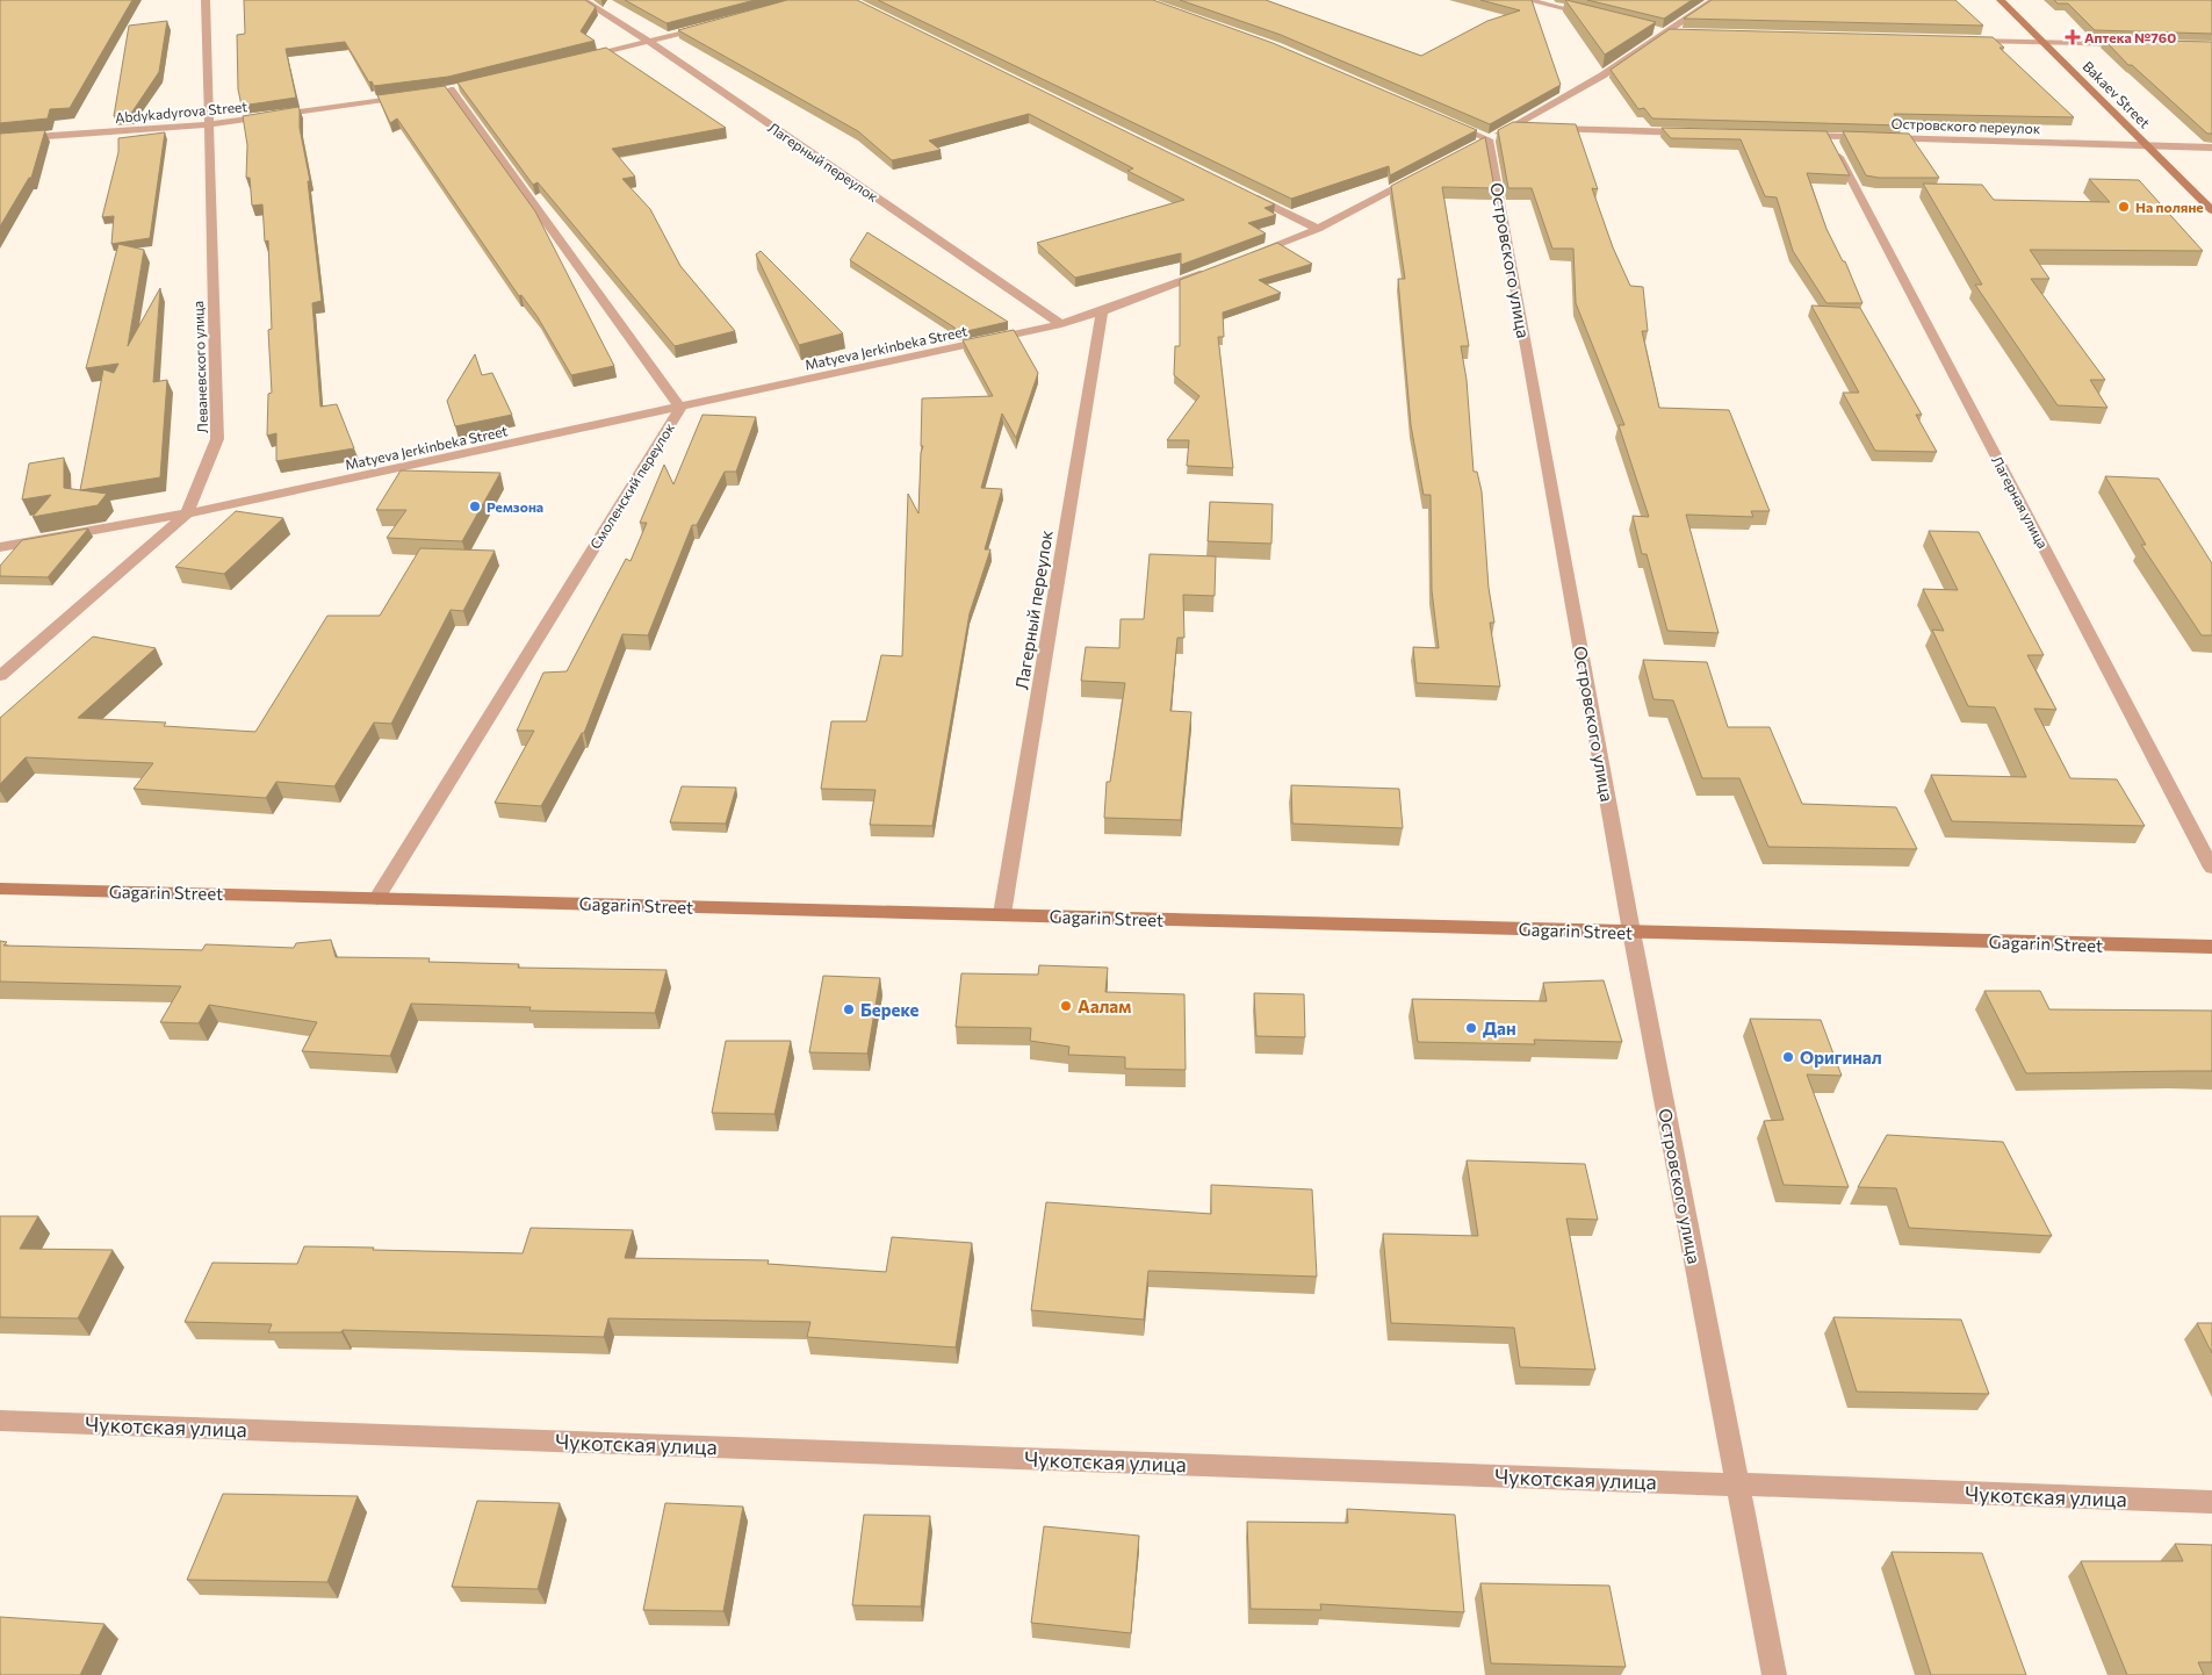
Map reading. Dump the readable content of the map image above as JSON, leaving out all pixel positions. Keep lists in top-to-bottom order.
{
  "streets": {
    "main road": ["Bakaev Street", "Gagarin Street"],
    "street": [
      "Abdykadyrova Street",
      "Островского переулок",
      "Лагерный переулок",
      "Островского улица",
      "Matyeva Jerkinbeka Street",
      "Леваневского улица",
      "Смоленский переулок",
      "Лагерная улица",
      "Чукотская улица"
    ]
  },
  "crossings": [
    ["Bakaev Street", "Островского переулок"],
    ["Abdykadyrova Street", "Леваневского улица"],
    ["Островского переулок", "Лагерная улица"],
    ["Лагерный переулок", "Matyeva Jerkinbeka Street"],
    ["Лагерный переулок", "Gagarin Street"],
    ["Островского улица", "Gagarin Street"],
    ["Островского улица", "Чукотская улица"],
    ["Matyeva Jerkinbeka Street", "Леваневского улица"],
    ["Matyeva Jerkinbeka Street", "Смоленский переулок"],
    ["Смоленский переулок", "Gagarin Street"]
  ],
  "places": {
    "health": ["Аптека №760"],
    "other": [
      "На поляне",
      "Ремзона",
      "Аалам",
      "Береке",
      "Дан",
      "Оригинал"
    ]
  }
}
